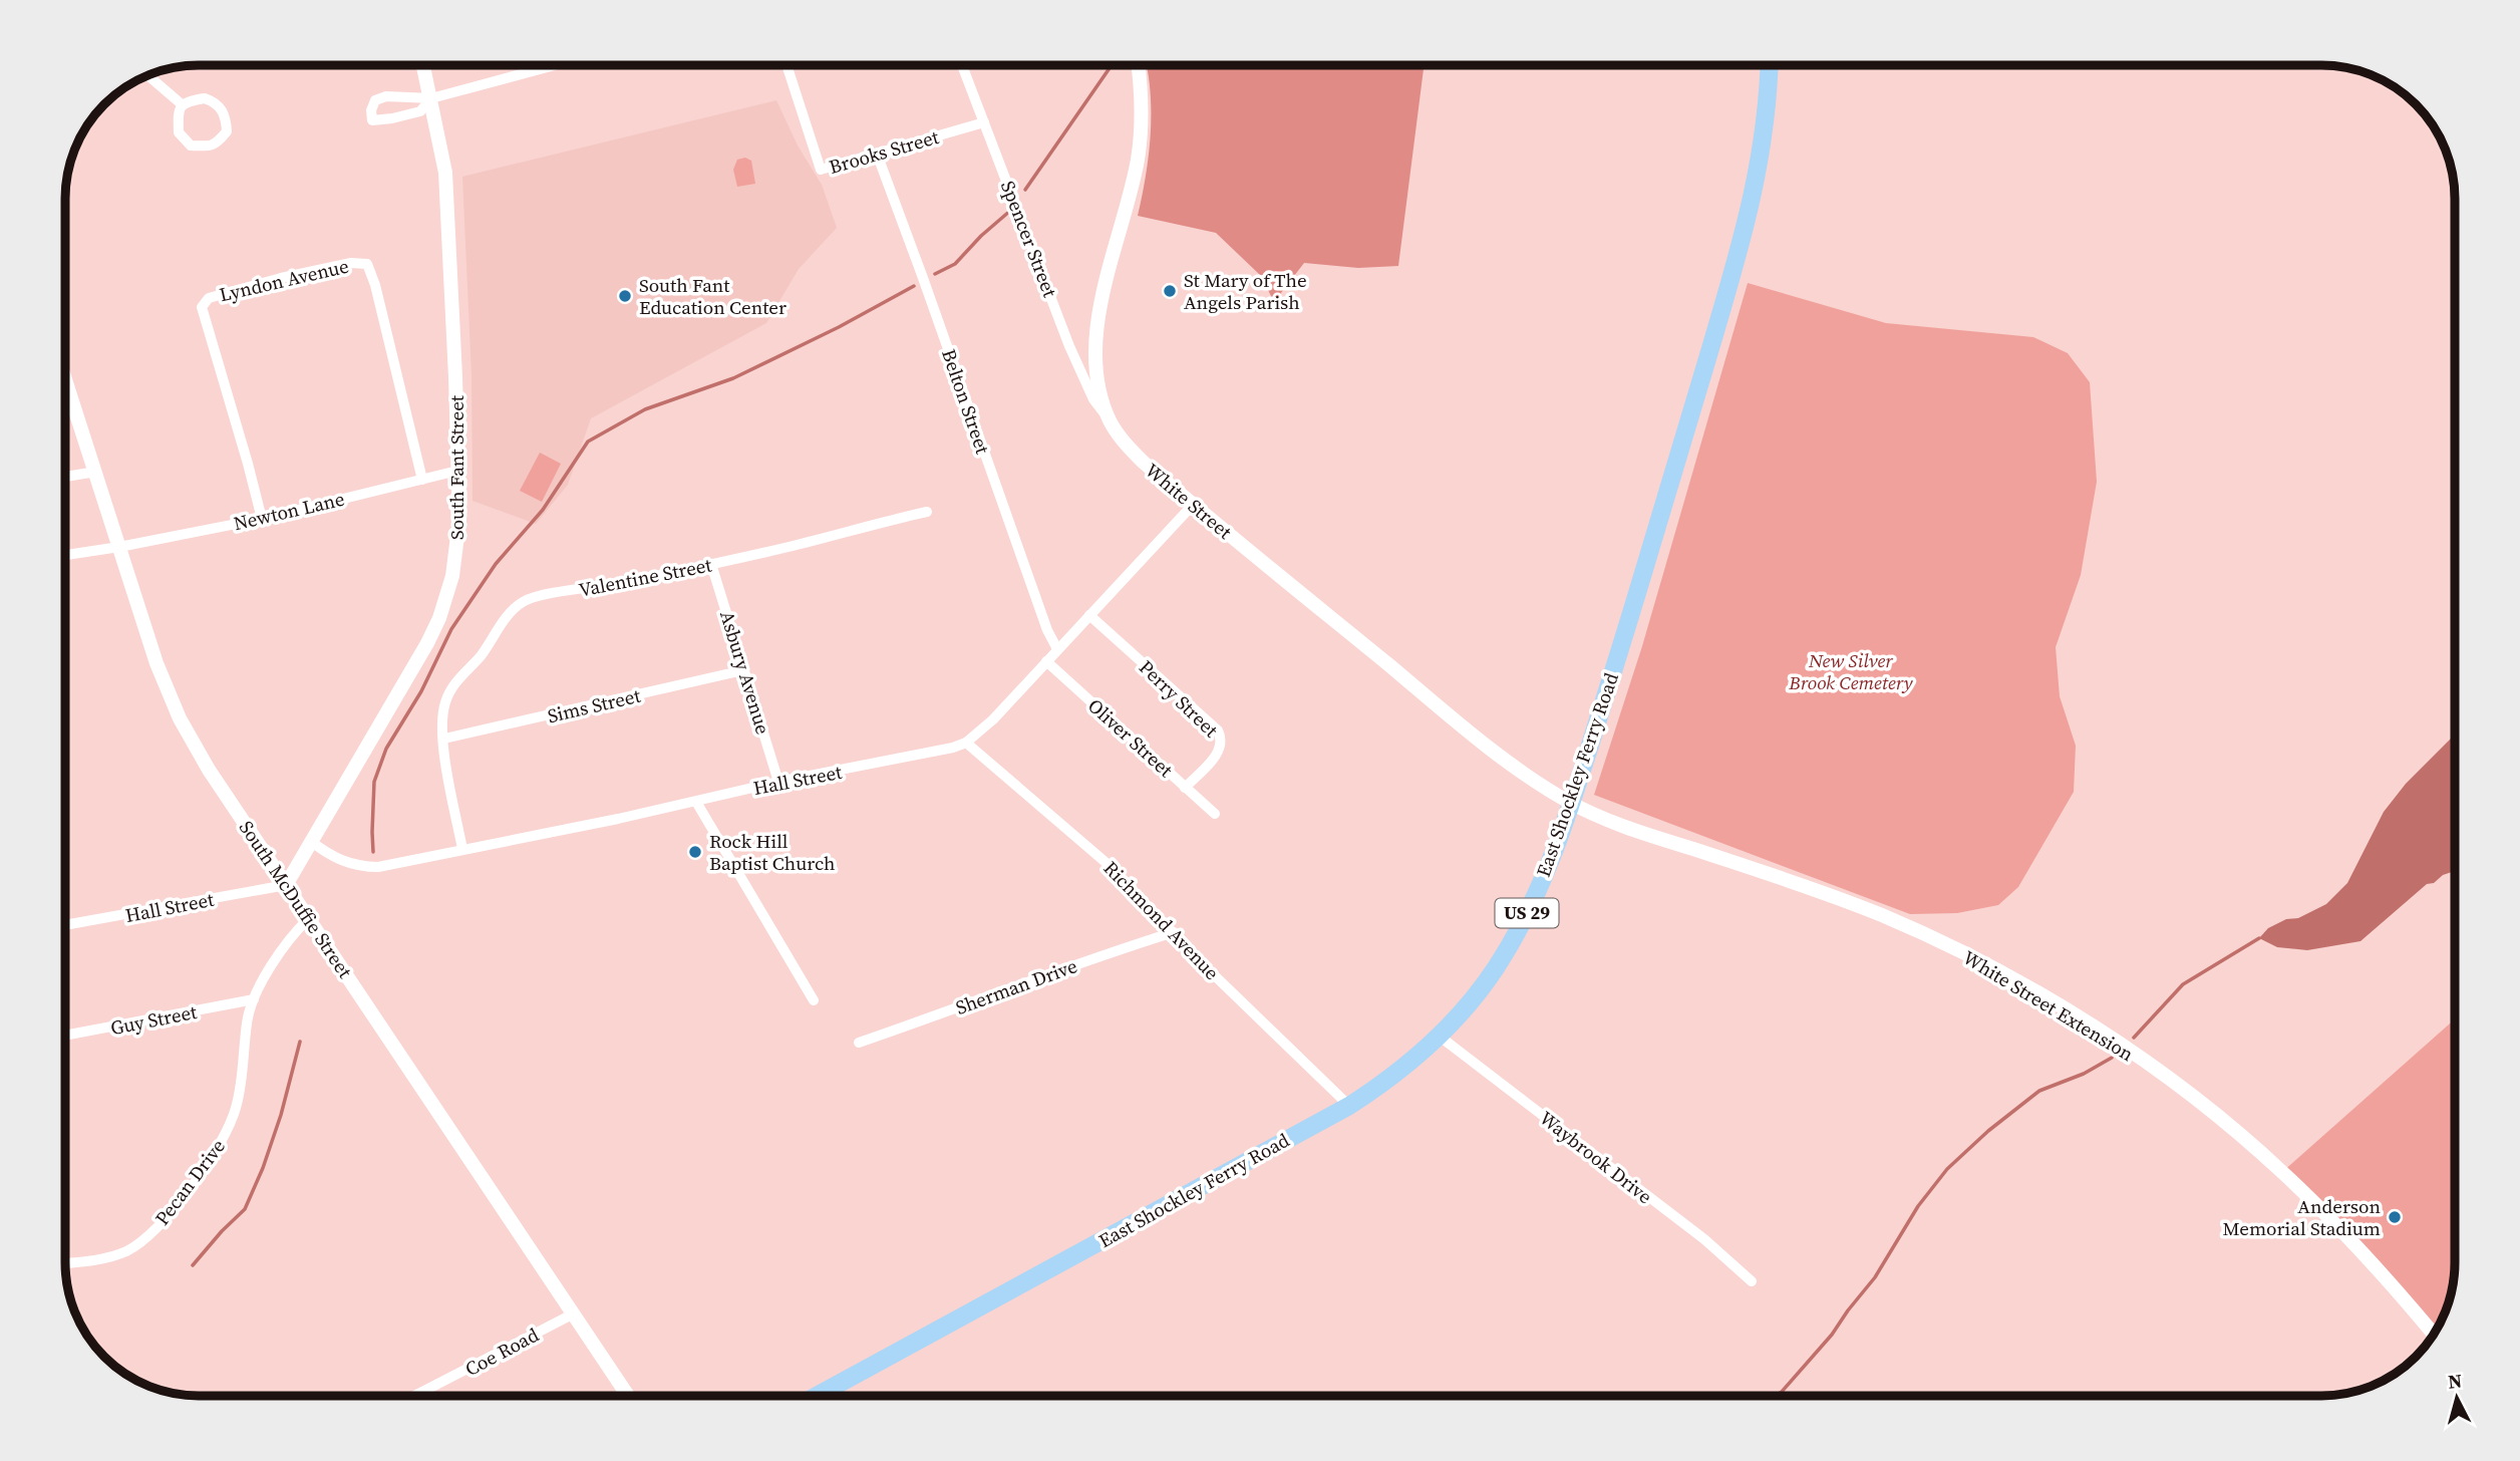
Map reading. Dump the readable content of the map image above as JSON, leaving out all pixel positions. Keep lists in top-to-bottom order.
{
  "streets": {
    "highway": ["East Shockley Ferry Road", "US 29"],
    "street": [
      "Brooks Street",
      "Spencer Street",
      "Lyndon Avenue",
      "Belton Street",
      "South Fant Street",
      "White Street",
      "Newton Lane",
      "Valentine Street",
      "Asbury Avenue",
      "Perry Street",
      "Sims Street",
      "Oliver Street",
      "Hall Street",
      "South McDuffie Street",
      "Richmond Avenue",
      "Sherman Drive",
      "White Street Extension",
      "Guy Street",
      "Waybrook Drive",
      "Pecan Drive",
      "Coe Road"
    ]
  },
  "crossings": [
    ["Brooks Street", "Spencer Street"],
    ["Brooks Street", "Belton Street"],
    ["Spencer Street", "White Street"],
    ["Lyndon Avenue", "Newton Lane"],
    ["Belton Street", "Hall Street"],
    ["South Fant Street", "Newton Lane"],
    ["South Fant Street", "Hall Street"],
    ["South Fant Street", "South McDuffie Street"],
    ["White Street", "East Shockley Ferry Road"],
    ["White Street", "Hall Street"],
    ["White Street", "White Street Extension"],
    ["Newton Lane", "South McDuffie Street"],
    ["Valentine Street", "Asbury Avenue"],
    ["Valentine Street", "Sims Street"],
    ["Valentine Street", "Hall Street"],
    ["Asbury Avenue", "Sims Street"],
    ["Asbury Avenue", "Hall Street"],
    ["Perry Street", "Oliver Street"],
    ["Perry Street", "Hall Street"],
    ["Oliver Street", "Hall Street"],
    ["East Shockley Ferry Road", "Richmond Avenue"],
    ["East Shockley Ferry Road", "White Street Extension"],
    ["East Shockley Ferry Road", "Waybrook Drive"],
    ["Hall Street", "South McDuffie Street"],
    ["Hall Street", "Richmond Avenue"],
    ["South McDuffie Street", "Pecan Drive"],
    ["South McDuffie Street", "Coe Road"],
    ["Richmond Avenue", "Sherman Drive"],
    ["Guy Street", "Pecan Drive"]
  ],
  "parks": ["New Silver Brook Cemetery"],
  "places": [
    "St Mary of The Angels Parish",
    "South Fant Education Center",
    "Rock Hill Baptist Church",
    "Anderson Memorial Stadium"
  ],
  "north": "top"
}
